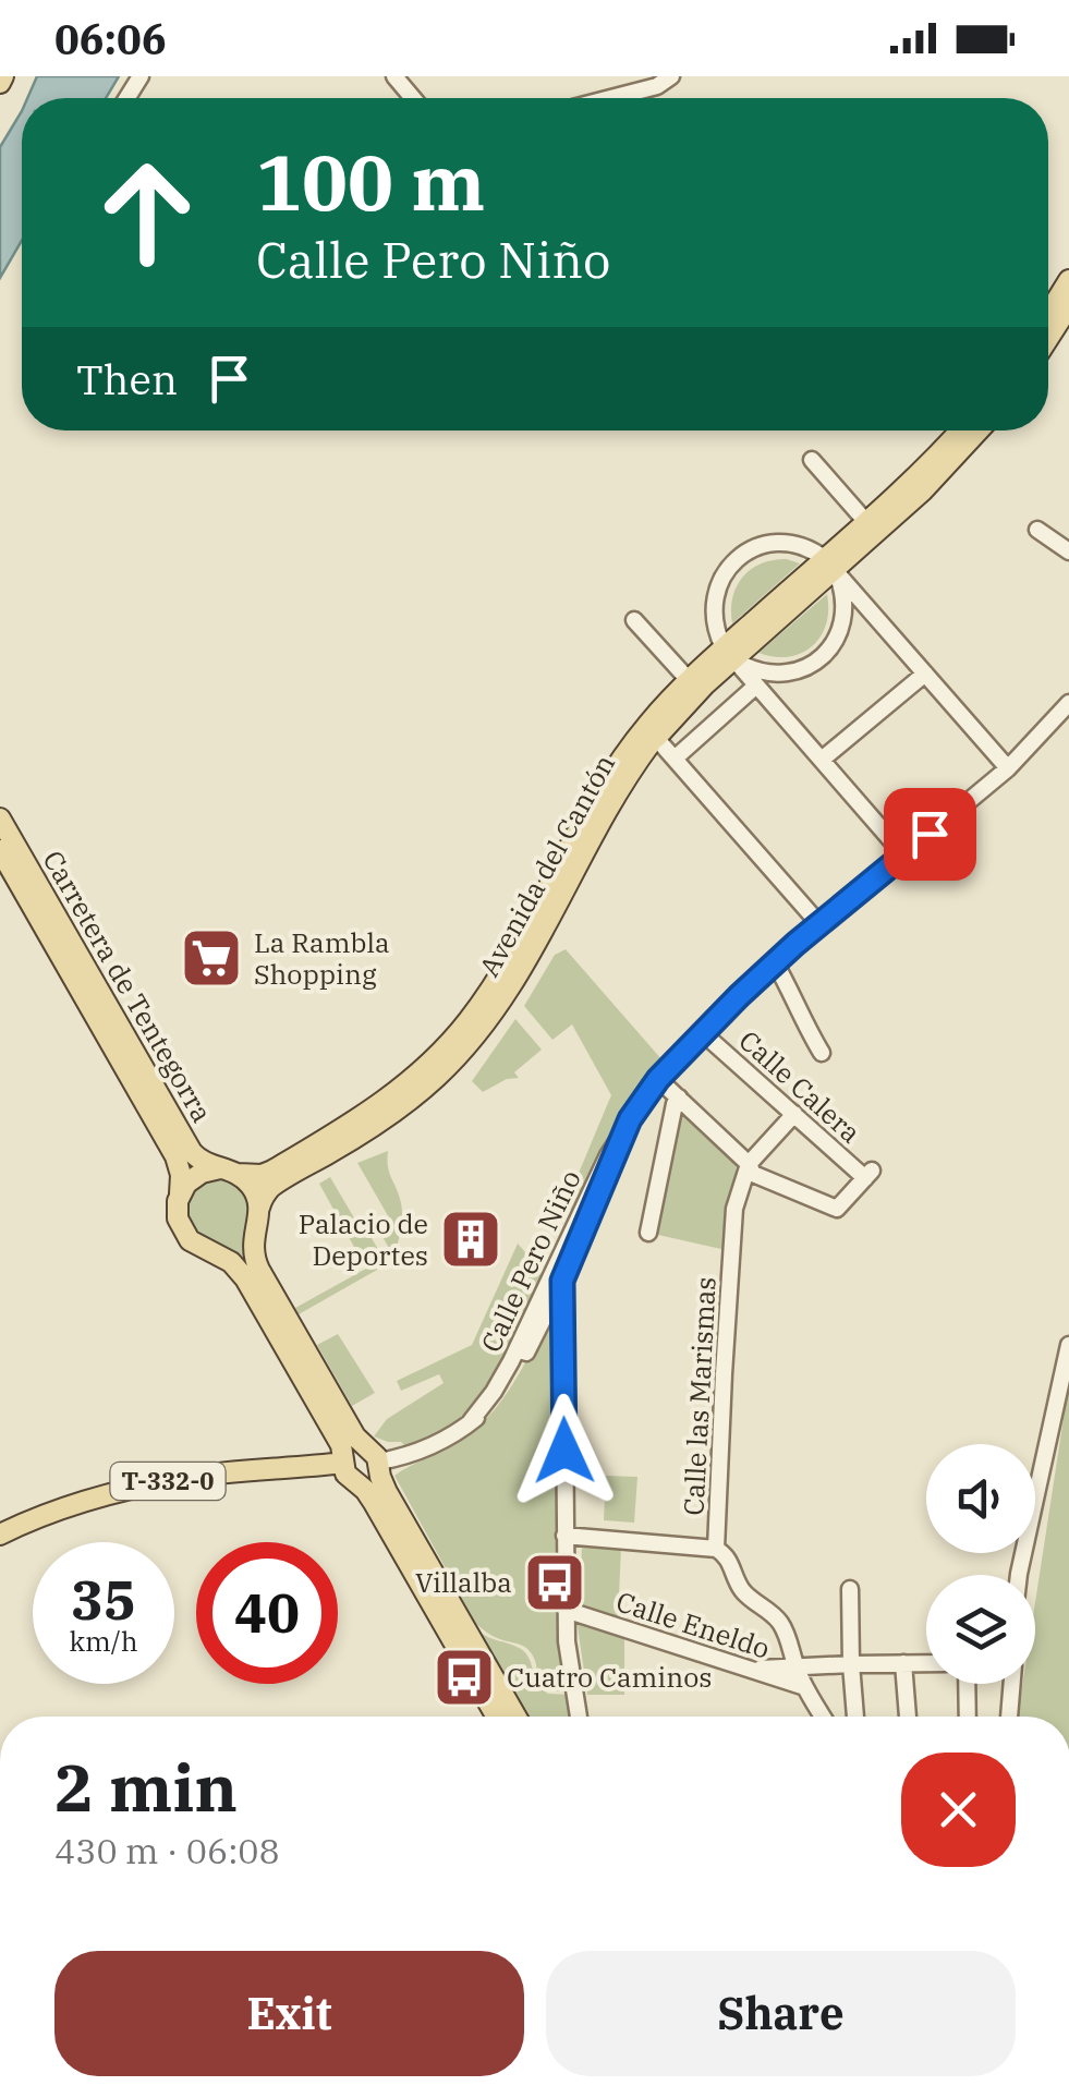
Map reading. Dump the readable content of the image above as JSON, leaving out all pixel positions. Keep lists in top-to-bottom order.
{
  "streets": {
    "main road": ["Avenida del Cantón", "Carretera de Tentegorra", "T-332-0"],
    "street": [
      "Calle Calera",
      "Calle Pero Niño",
      "Calle las Marismas",
      "Calle Eneldo"
    ]
  },
  "crossings": [
    ["Avenida del Cantón", "Carretera de Tentegorra"],
    ["Calle Calera", "Calle Pero Niño"],
    ["Calle Calera", "Calle las Marismas"],
    ["Calle Pero Niño", "T-332-0"],
    ["Calle las Marismas", "Calle Eneldo"]
  ],
  "places": {
    "supermarket": ["La Rambla Shopping"],
    "building": ["Palacio de Deportes"],
    "bus stop": ["Villalba", "Cuatro Caminos"]
  },
  "page": {
    "status": "06:06",
    "turn": ["100 m", "Calle Pero Niño"],
    "then": "Then",
    "speed": "35 km/h",
    "limit": "40",
    "heading": ["2 min", "430 m · 06:08"],
    "buttons": ["Exit", "Share"]
  }
}
